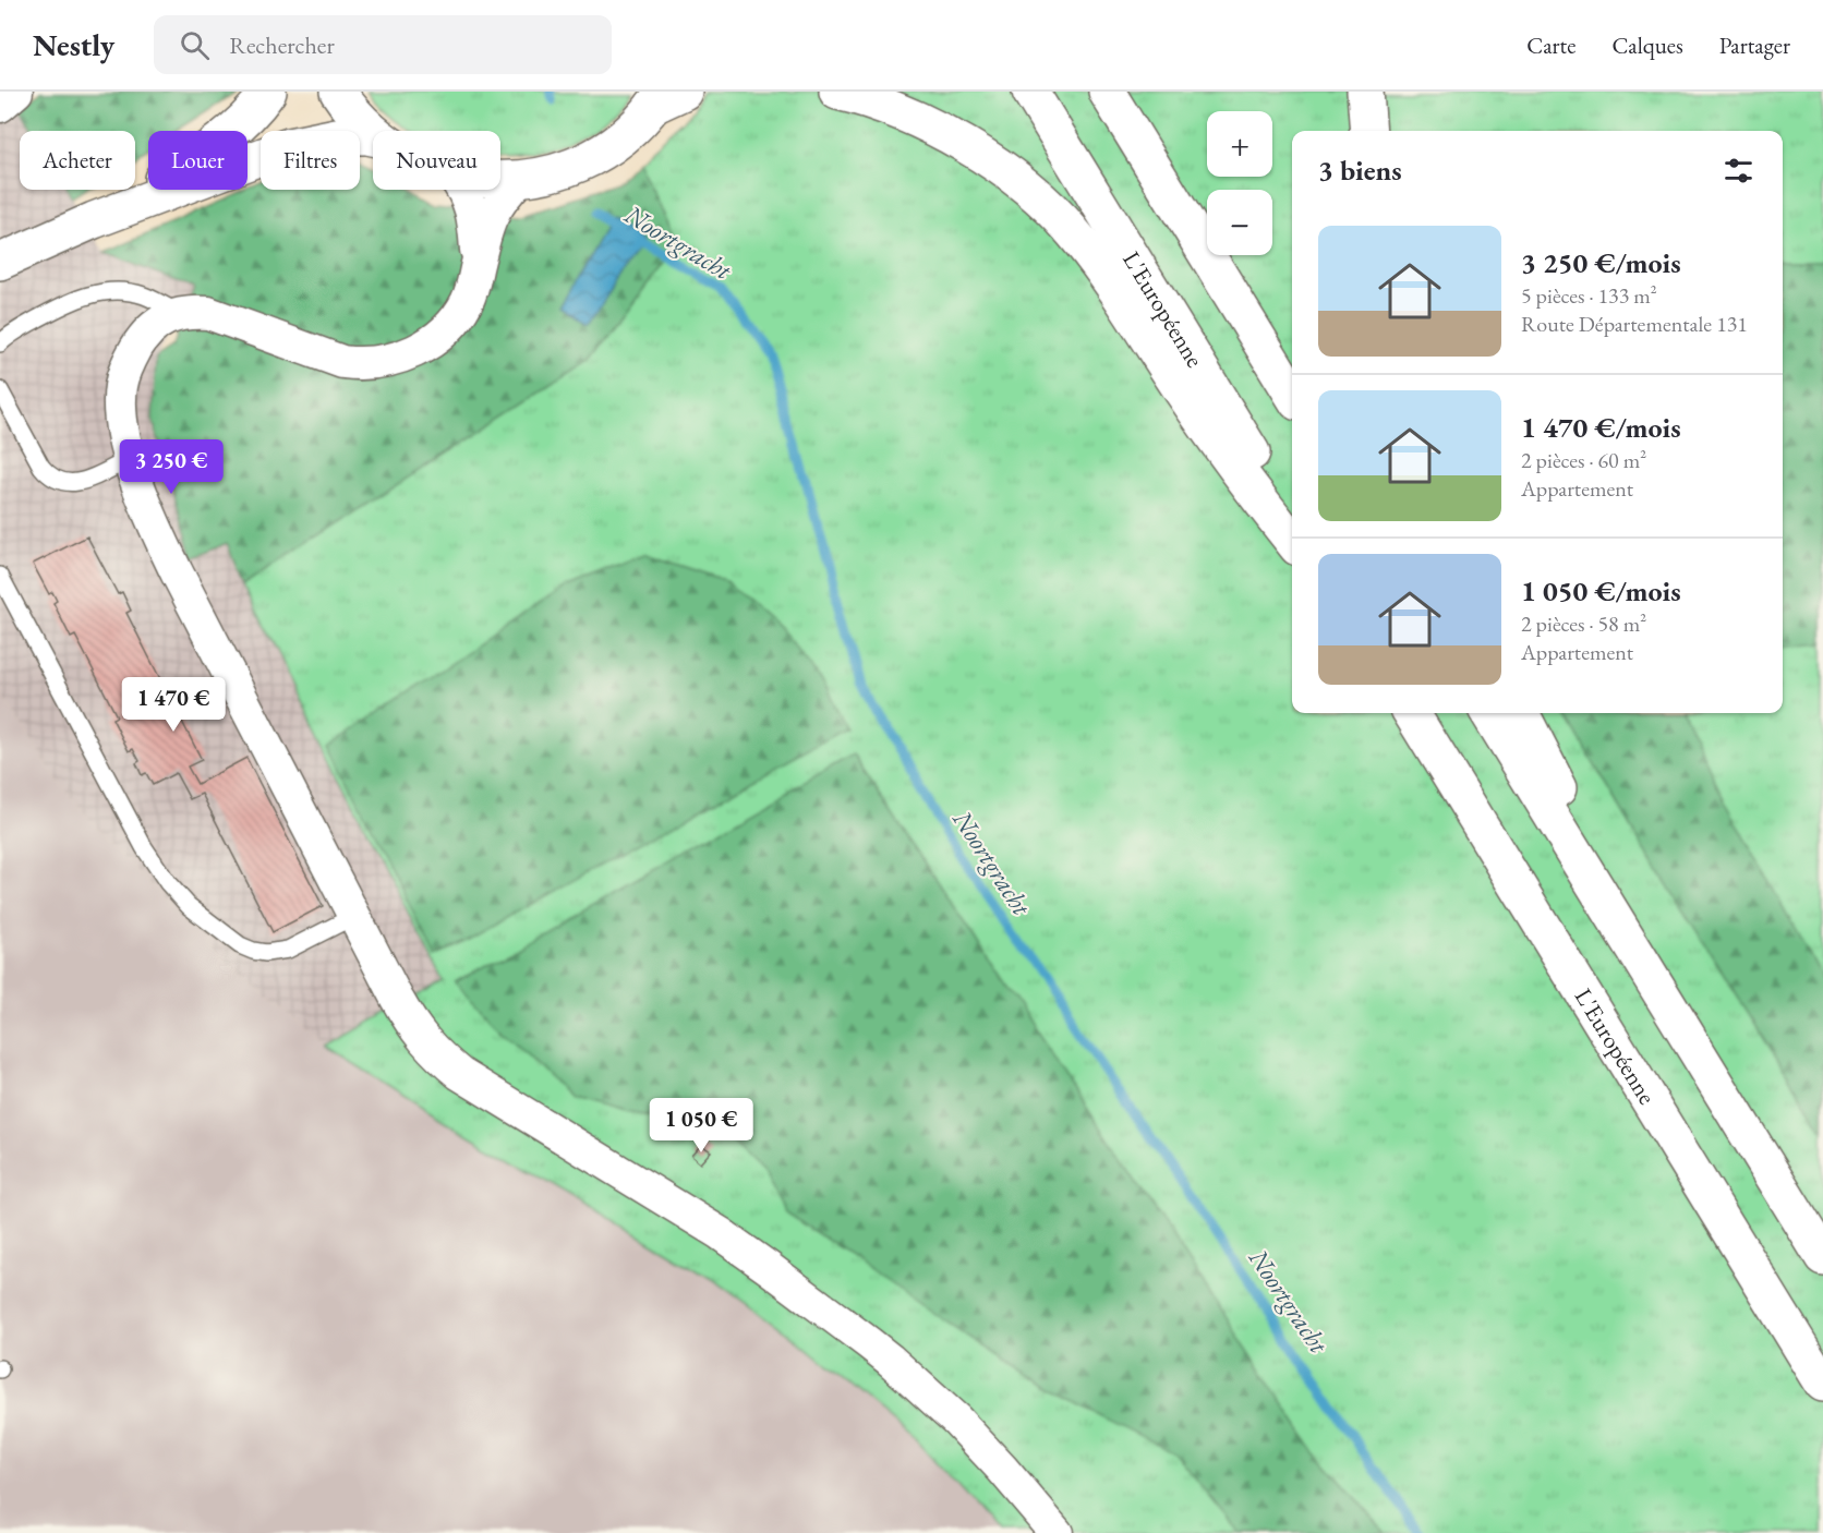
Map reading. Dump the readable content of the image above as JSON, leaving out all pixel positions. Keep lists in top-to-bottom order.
{
  "streets": {
    "main road": ["L'Européenne"]
  },
  "water": ["Noortgracht"],
  "page": {
    "header": "Nestly",
    "search": "Rechercher",
    "nav": ["Carte", "Calques", "Partager"],
    "map_buttons": ["+", "−"],
    "chip": [
      "Acheter",
      "Louer",
      "Filtres",
      "Nouveau"
    ],
    "heading": "3 biens",
    "list": [
      {
        "name": "3 250 €/mois",
        "note": "5 pièces · 133 m² · Route Départementale 131"
      },
      {
        "name": "1 470 €/mois",
        "note": "2 pièces · 60 m² · Appartement"
      },
      {
        "name": "1 050 €/mois",
        "note": "2 pièces · 58 m² · Appartement"
      }
    ],
    "price": ["3 250 €", "1 470 €", "1 050 €"]
  }
}
